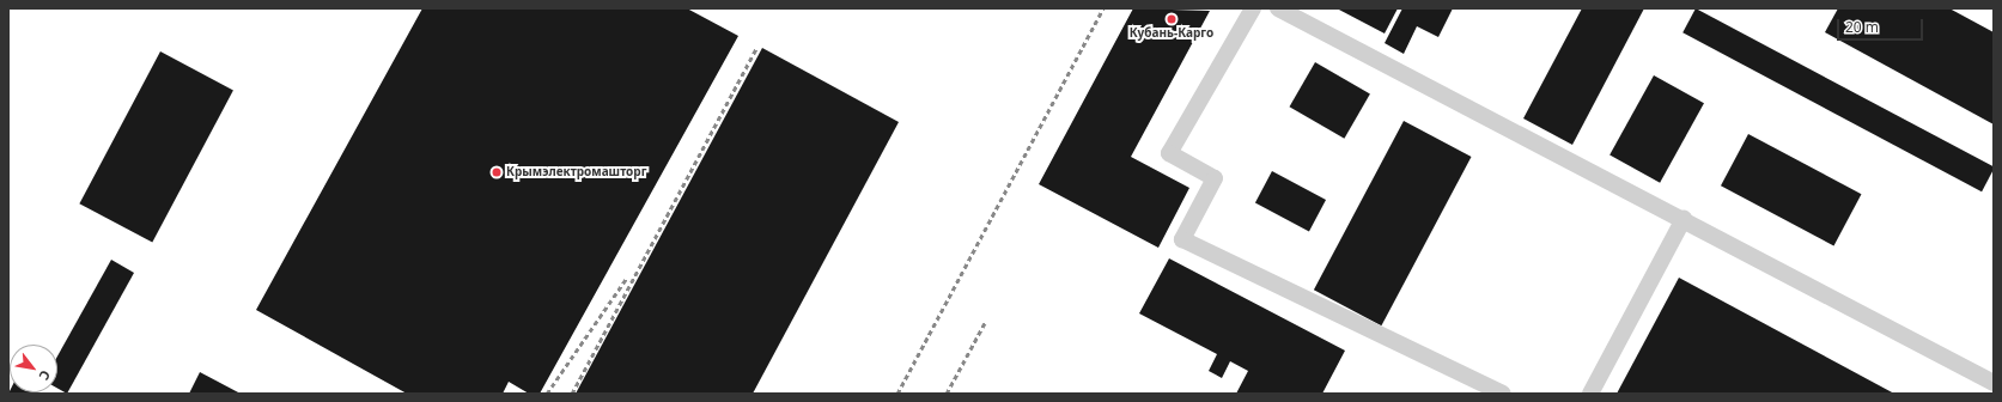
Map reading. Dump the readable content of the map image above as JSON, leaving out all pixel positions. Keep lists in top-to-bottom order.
{
  "places": ["Кубань-Карго", "Крымэлектромашторг"],
  "scale_bar": "20 m",
  "north": "bottom right"
}
